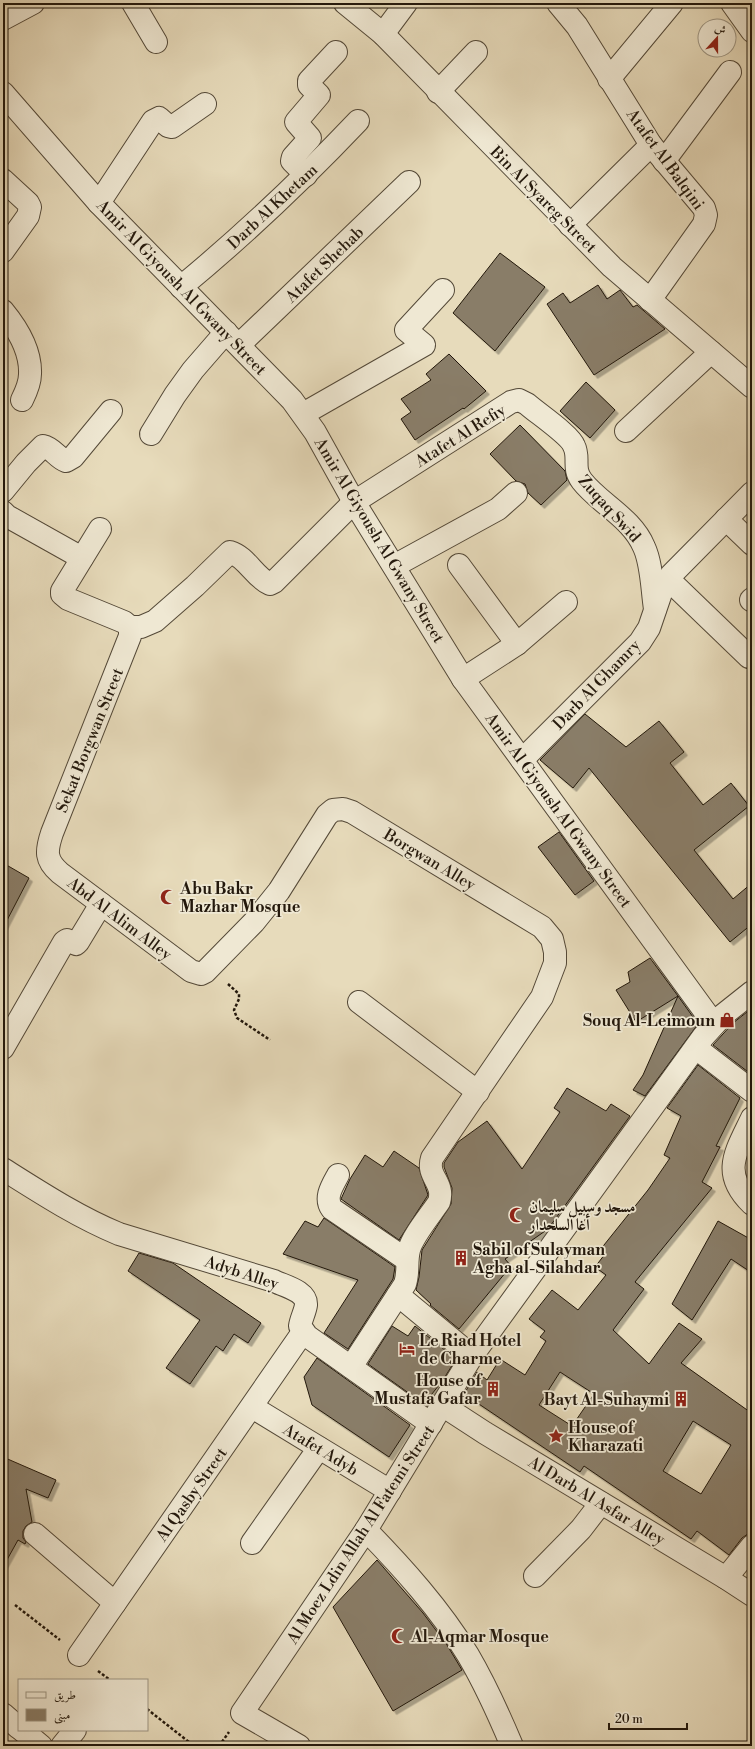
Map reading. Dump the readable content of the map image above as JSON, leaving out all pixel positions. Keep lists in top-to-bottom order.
{
  "streets": {
    "street": [
      "Atafet Al Balqini",
      "Bin Al Syareg Street",
      "Darb Al Khetam",
      "Atafet Shehab",
      "Amir Al Giyoush Al Gwany Street",
      "Atafet Al Refiy",
      "Zuqaq Swid",
      "Darb Al Ghamry",
      "Sekat Borgwan Street",
      "Borgwan Alley",
      "Abd Al Alim Alley",
      "Adyb Alley",
      "Atafet Adyb",
      "Al Qasby Street",
      "Al Darb Al Asfar Alley",
      "Al Moez Ldin Allah Al Fatemi Street"
    ]
  },
  "crossings": [
    ["Atafet Al Balqini", "Bin Al Syareg Street"],
    ["Darb Al Khetam", "Amir Al Giyoush Al Gwany Street"],
    ["Atafet Shehab", "Amir Al Giyoush Al Gwany Street"],
    ["Amir Al Giyoush Al Gwany Street", "Atafet Al Refiy"],
    ["Amir Al Giyoush Al Gwany Street", "Darb Al Ghamry"],
    ["Amir Al Giyoush Al Gwany Street", "Al Moez Ldin Allah Al Fatemi Street"],
    ["Atafet Al Refiy", "Zuqaq Swid"],
    ["Zuqaq Swid", "Darb Al Ghamry"],
    ["Sekat Borgwan Street", "Abd Al Alim Alley"],
    ["Borgwan Alley", "Abd Al Alim Alley"],
    ["Adyb Alley", "Al Qasby Street"],
    ["Atafet Adyb", "Al Qasby Street"],
    ["Atafet Adyb", "Al Moez Ldin Allah Al Fatemi Street"],
    ["Al Darb Al Asfar Alley", "Al Moez Ldin Allah Al Fatemi Street"]
  ],
  "places": {
    "mosque": ["Abu Bakr Mazhar Mosque", "مسجد وسبيل سليمان أغا السلحدار", "Al-Aqmar Mosque"],
    "shop": ["Souq Al-Leimoun"],
    "building": ["Sabil of Sulayman Agha al-Silahdar", "House of Mustafa Gafar", "Bayt Al-Suhaymi"],
    "hotel": ["Le Riad Hotel de Charme"],
    "place": ["House of Kharazati"]
  },
  "legend": ["طريق", "مبنى"],
  "scale_bar": "20 m",
  "north": "top"
}
